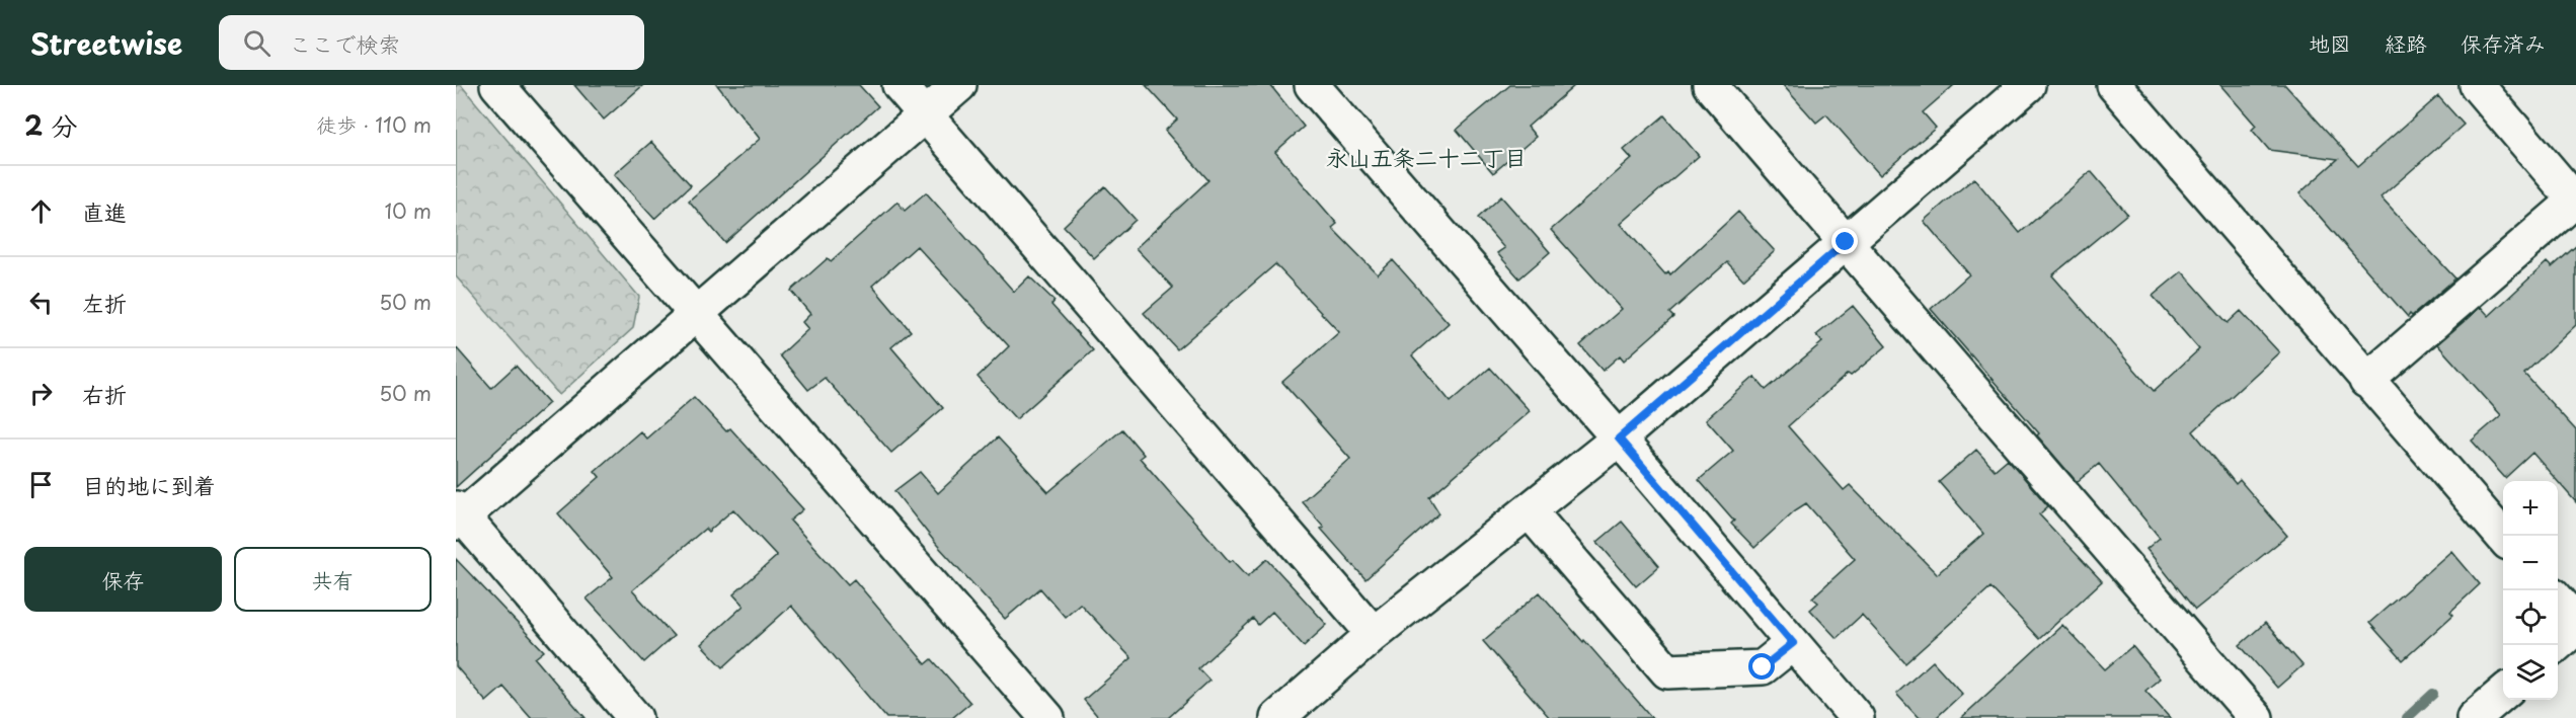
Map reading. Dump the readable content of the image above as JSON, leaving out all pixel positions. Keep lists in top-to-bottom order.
{
  "districts": ["永山五条二十二丁目"],
  "page": {
    "header": "Streetwise",
    "search": "ここで検索",
    "nav": ["地図", "経路", "保存済み"],
    "heading": ["2 分", "徒歩 · 110 m"],
    "list": [
      ["直進", "10 m"],
      ["左折", "50 m"],
      ["右折", "50 m"],
      "目的地に到着"
    ],
    "map_buttons": ["+", "−"],
    "buttons": ["保存", "共有"]
  }
}
